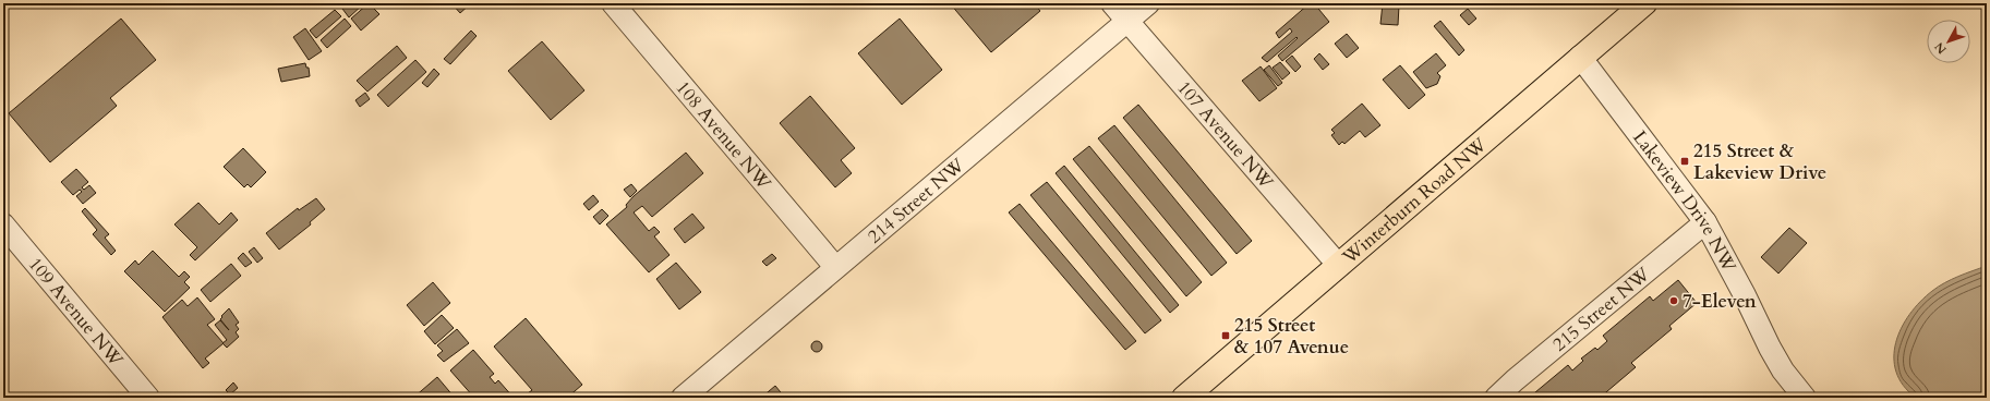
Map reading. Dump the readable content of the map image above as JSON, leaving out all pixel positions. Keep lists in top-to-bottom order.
{
  "streets": {
    "main road": ["Winterburn Road NW"],
    "street": [
      "108 Avenue NW",
      "107 Avenue NW",
      "214 Street NW",
      "Lakeview Drive NW",
      "215 Street NW",
      "109 Avenue NW"
    ]
  },
  "crossings": [
    ["108 Avenue NW", "214 Street NW"],
    ["107 Avenue NW", "214 Street NW"],
    ["107 Avenue NW", "Winterburn Road NW"],
    ["Winterburn Road NW", "Lakeview Drive NW"],
    ["Lakeview Drive NW", "215 Street NW"]
  ],
  "places": {
    "transit": ["215 Street & Lakeview Drive", "215 Street & 107 Avenue"],
    "other": ["7-Eleven"]
  },
  "north": "bottom left"
}
